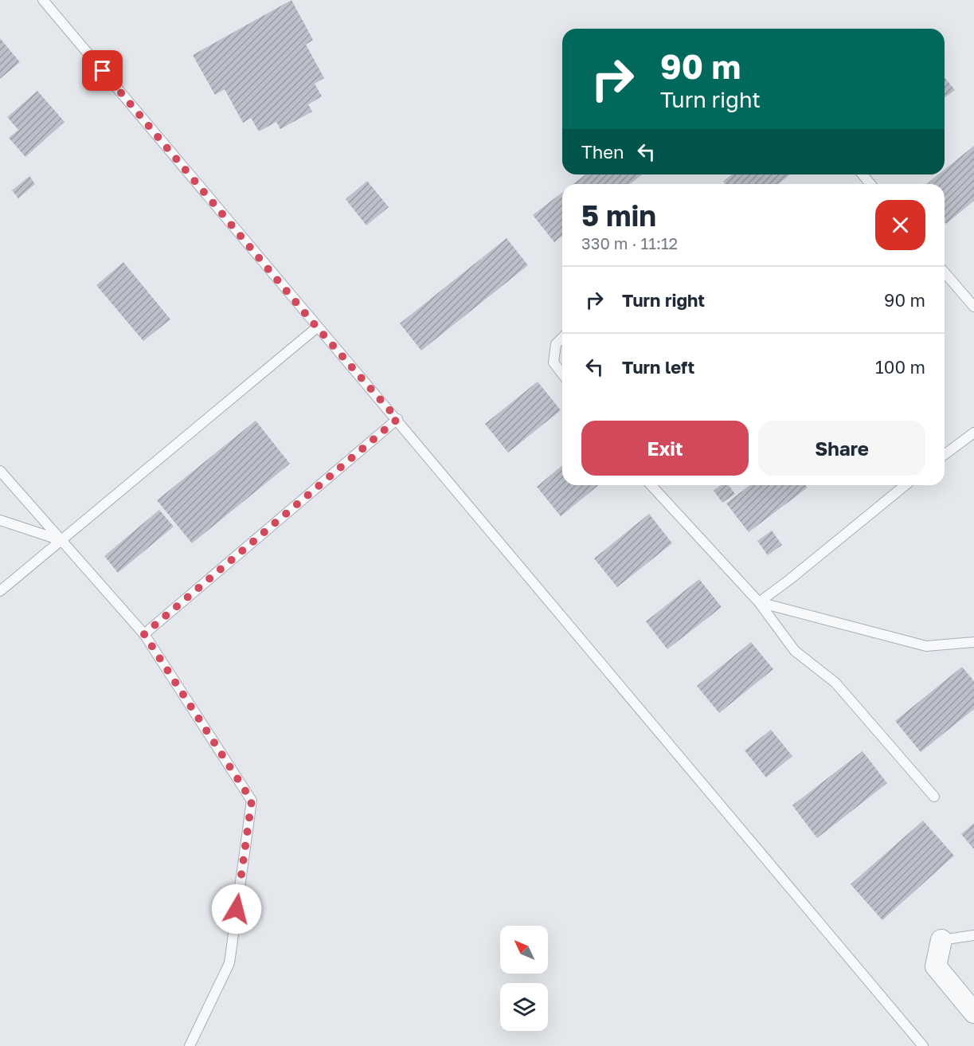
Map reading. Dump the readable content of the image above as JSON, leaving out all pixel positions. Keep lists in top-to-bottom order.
{
  "north": "top left",
  "page": {
    "turn": ["90 m", "Turn right"],
    "then": "Then",
    "heading": ["5 min", "330 m · 11:12"],
    "list": [
      {
        "name": "Turn right",
        "value": "90 m"
      },
      {
        "name": "Turn left",
        "value": "100 m"
      }
    ],
    "buttons": ["Exit", "Share"]
  }
}
